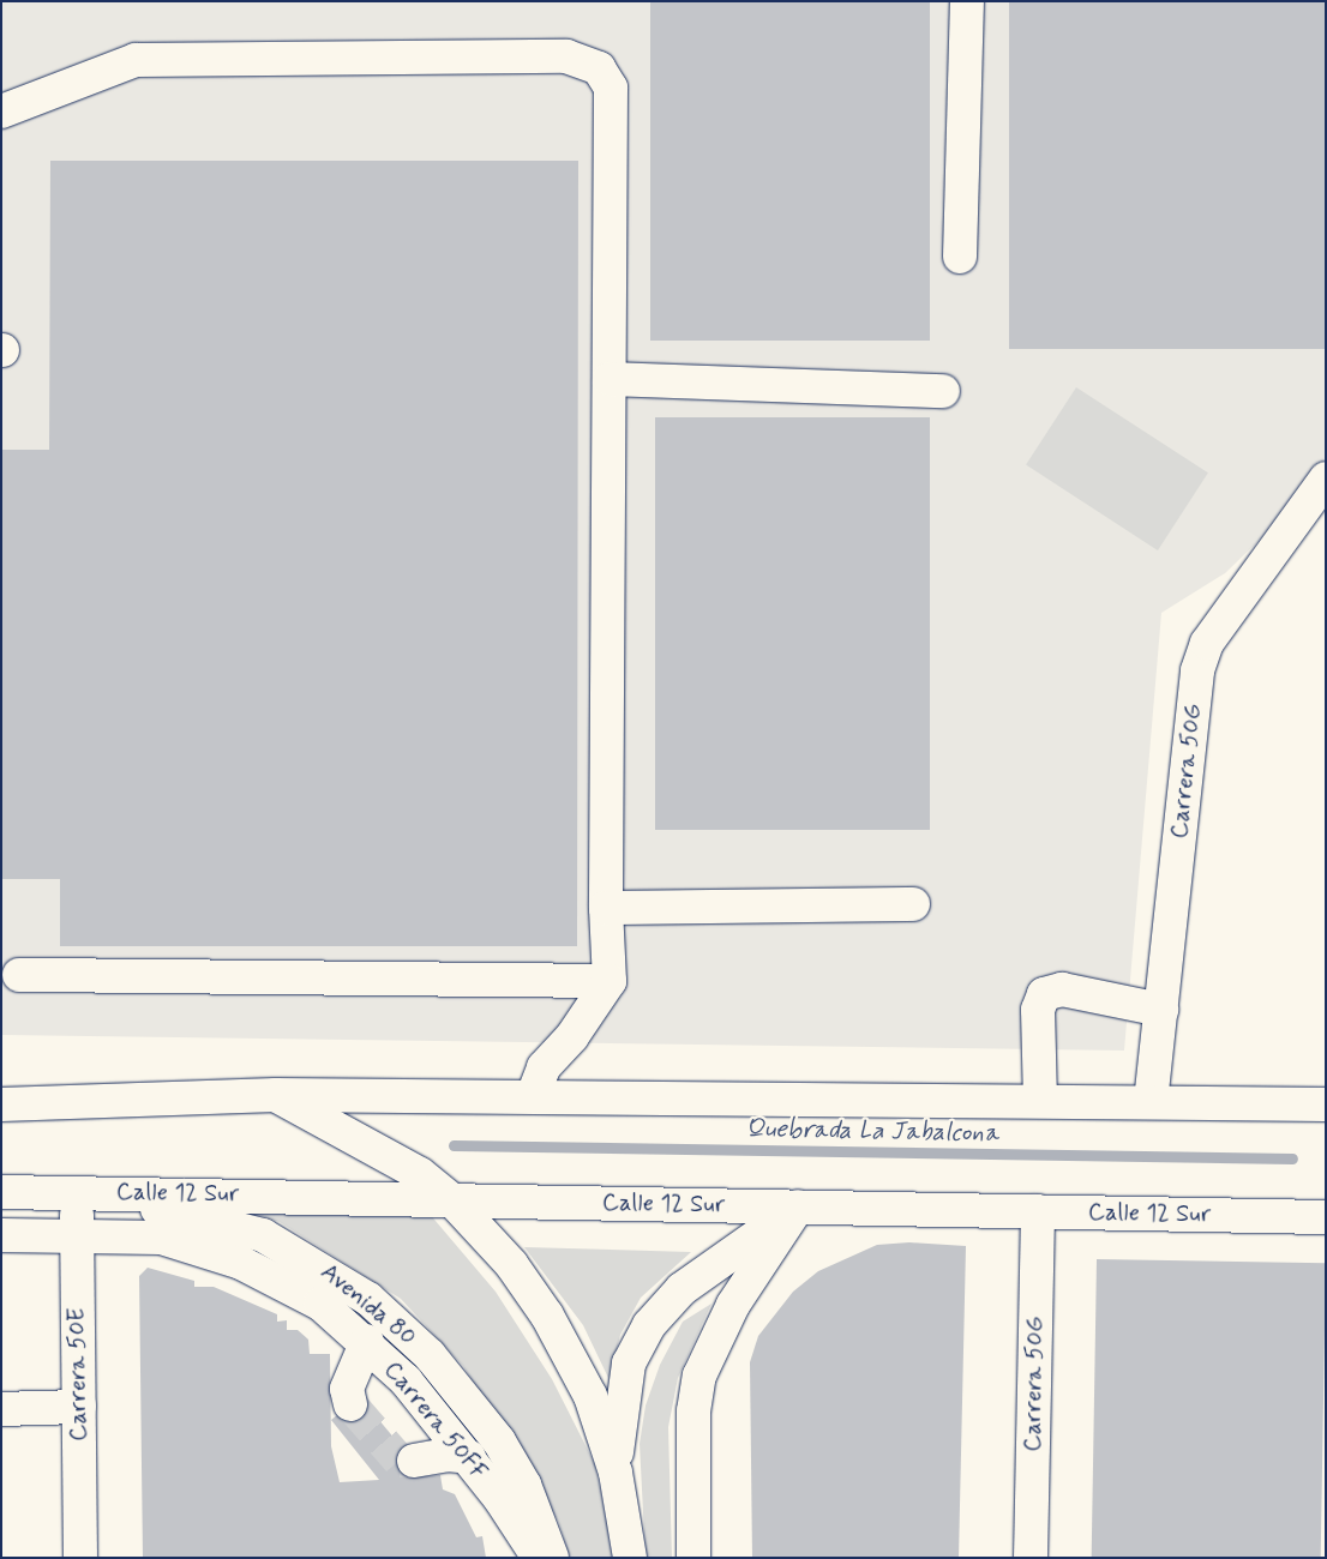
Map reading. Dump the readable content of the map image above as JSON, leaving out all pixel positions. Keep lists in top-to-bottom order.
{
  "streets": {
    "main road": [
      "Carrera 50G",
      "Calle 12 Sur",
      "Avenida 80",
      "Carrera 50E",
      "Carrera 50FF"
    ]
  },
  "crossings": [
    ["Carrera 50G", "Calle 12 Sur"],
    ["Calle 12 Sur", "Avenida 80"],
    ["Calle 12 Sur", "Carrera 50E"],
    ["Avenida 80", "Carrera 50E"],
    ["Carrera 50E", "Carrera 50FF"]
  ],
  "water": ["Quebrada La Jabalcona"]
}
